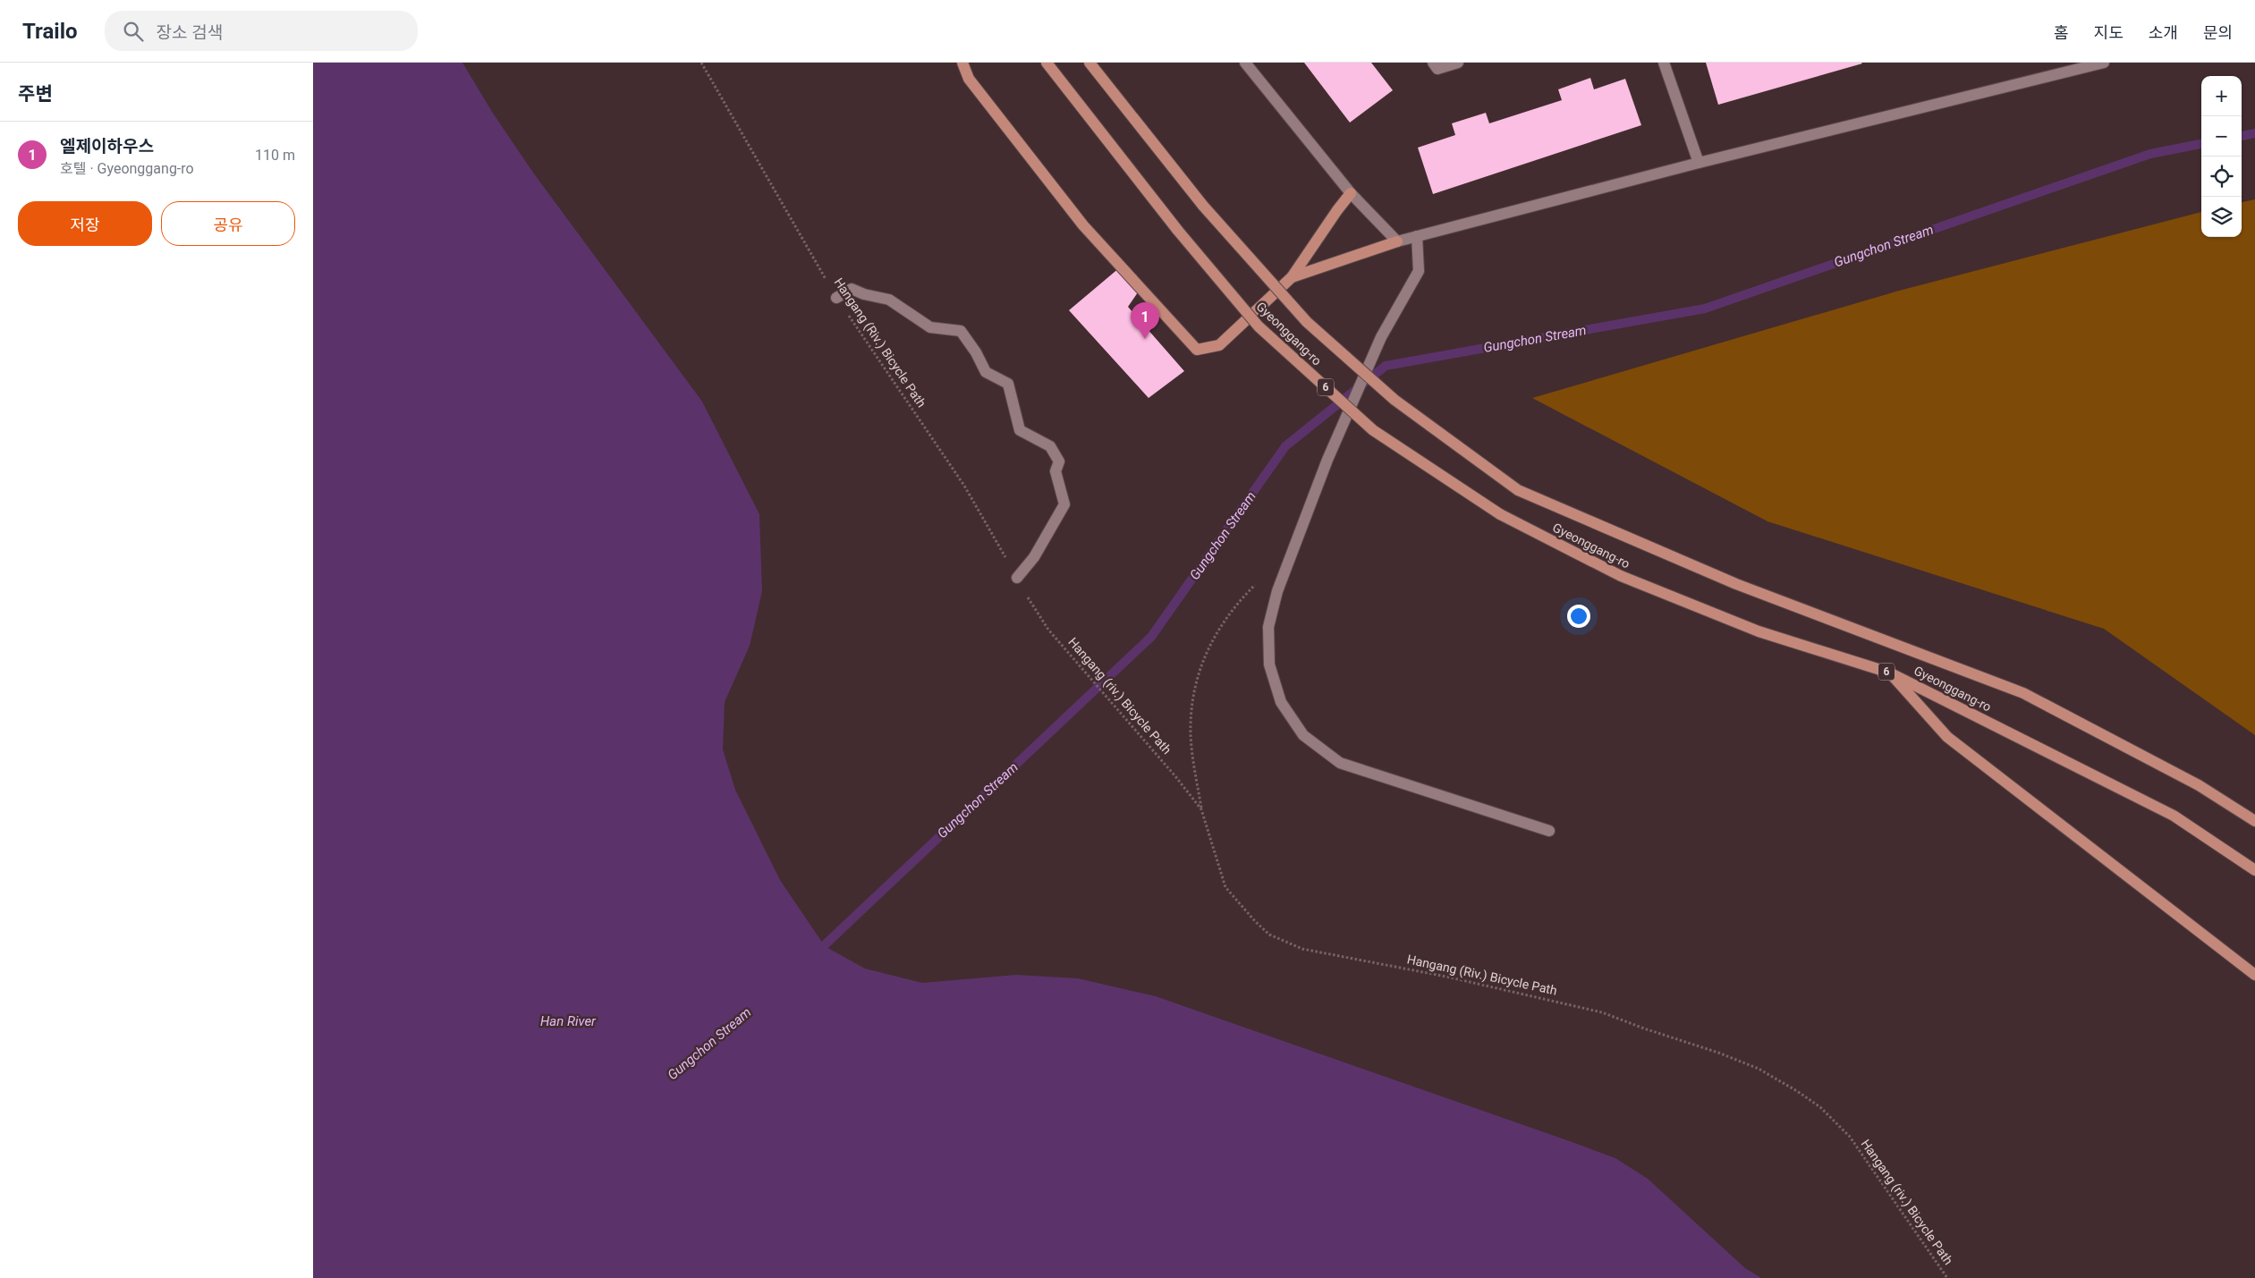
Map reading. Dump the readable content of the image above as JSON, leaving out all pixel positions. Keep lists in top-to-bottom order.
{
  "streets": {
    "main road": ["Gyeonggang-ro", "6"],
    "path": ["Hangang (Riv.) Bicycle Path", "Hangang (riv.) Bicycle Path"]
  },
  "crossings": [
    ["Hangang (Riv.) Bicycle Path", "Hangang (riv.) Bicycle Path"]
  ],
  "water": ["Gungchon Stream", "Han River"],
  "page": {
    "header": "Trailo",
    "search": "장소 검색",
    "nav": [
      "홈",
      "지도",
      "소개",
      "문의"
    ],
    "heading": "주변",
    "map_buttons": ["+", "−"],
    "list": [
      {
        "mark": "1",
        "name": "엘제이하우스",
        "note": "호텔 · Gyeonggang-ro",
        "value": "110 m"
      }
    ],
    "buttons": ["저장", "공유"],
    "pins": "1"
  }
}
